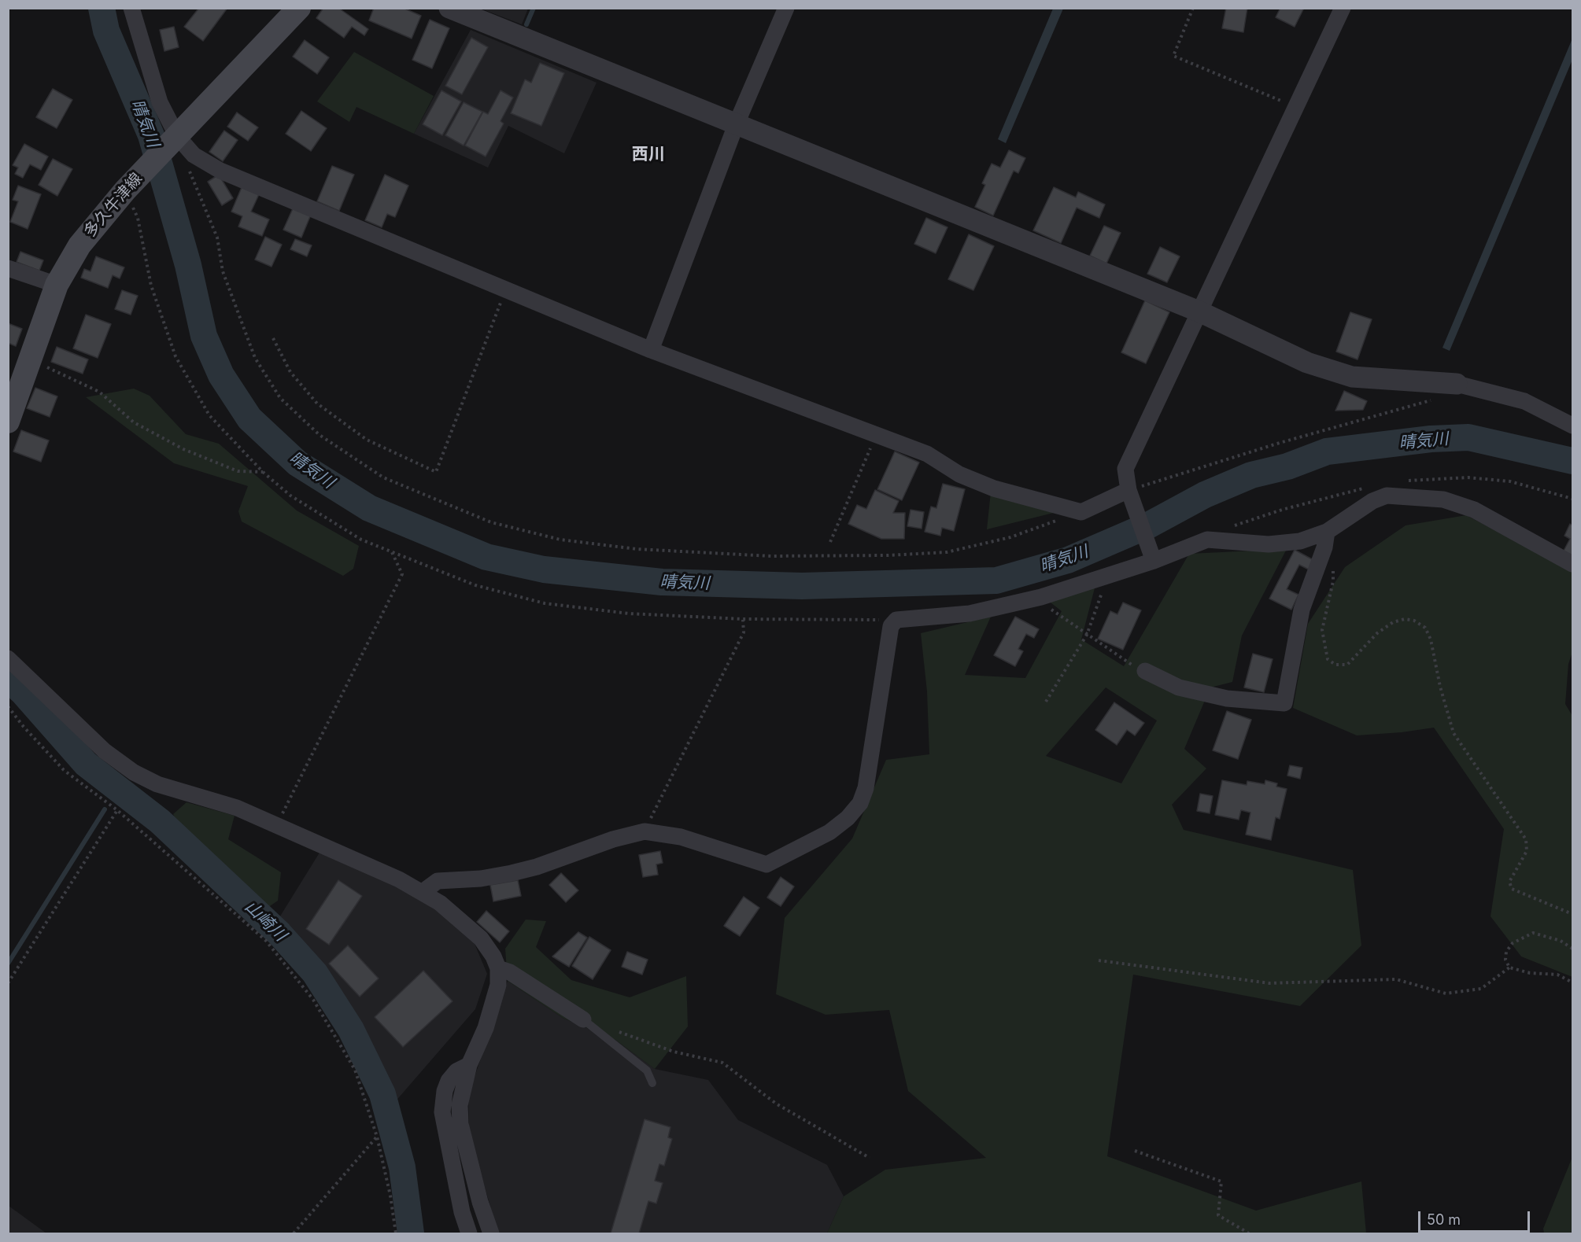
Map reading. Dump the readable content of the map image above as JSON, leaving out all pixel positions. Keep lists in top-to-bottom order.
{
  "streets": {
    "main road": ["多久牛津線"]
  },
  "districts": ["西川"],
  "water": ["晴気川", "山崎川"],
  "scale_bar": "50 m"
}
